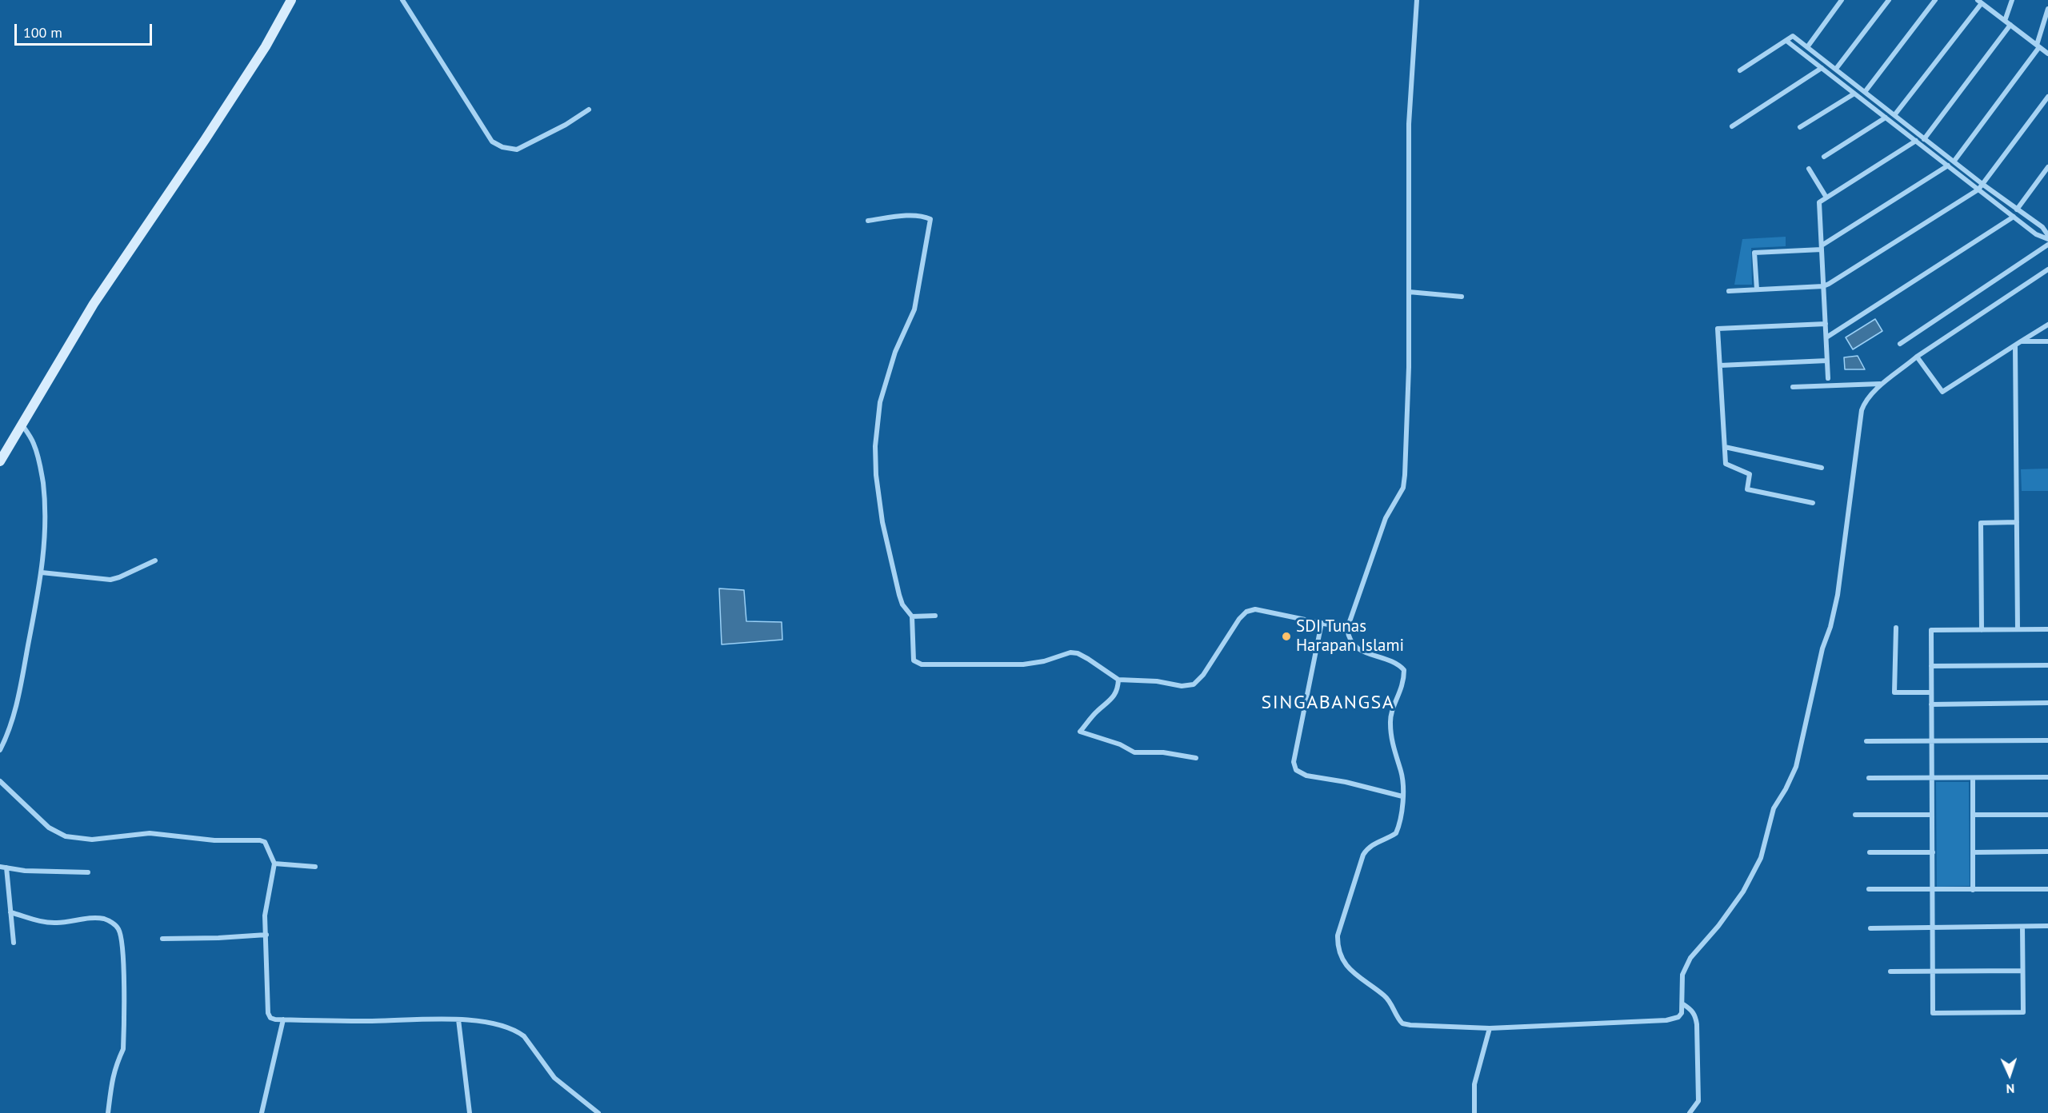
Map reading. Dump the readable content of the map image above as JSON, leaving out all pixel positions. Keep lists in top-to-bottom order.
{
  "districts": ["SINGABANGSA"],
  "places": ["SDI Tunas Harapan Islami"],
  "scale_bar": "100 m",
  "north": "bottom"
}
